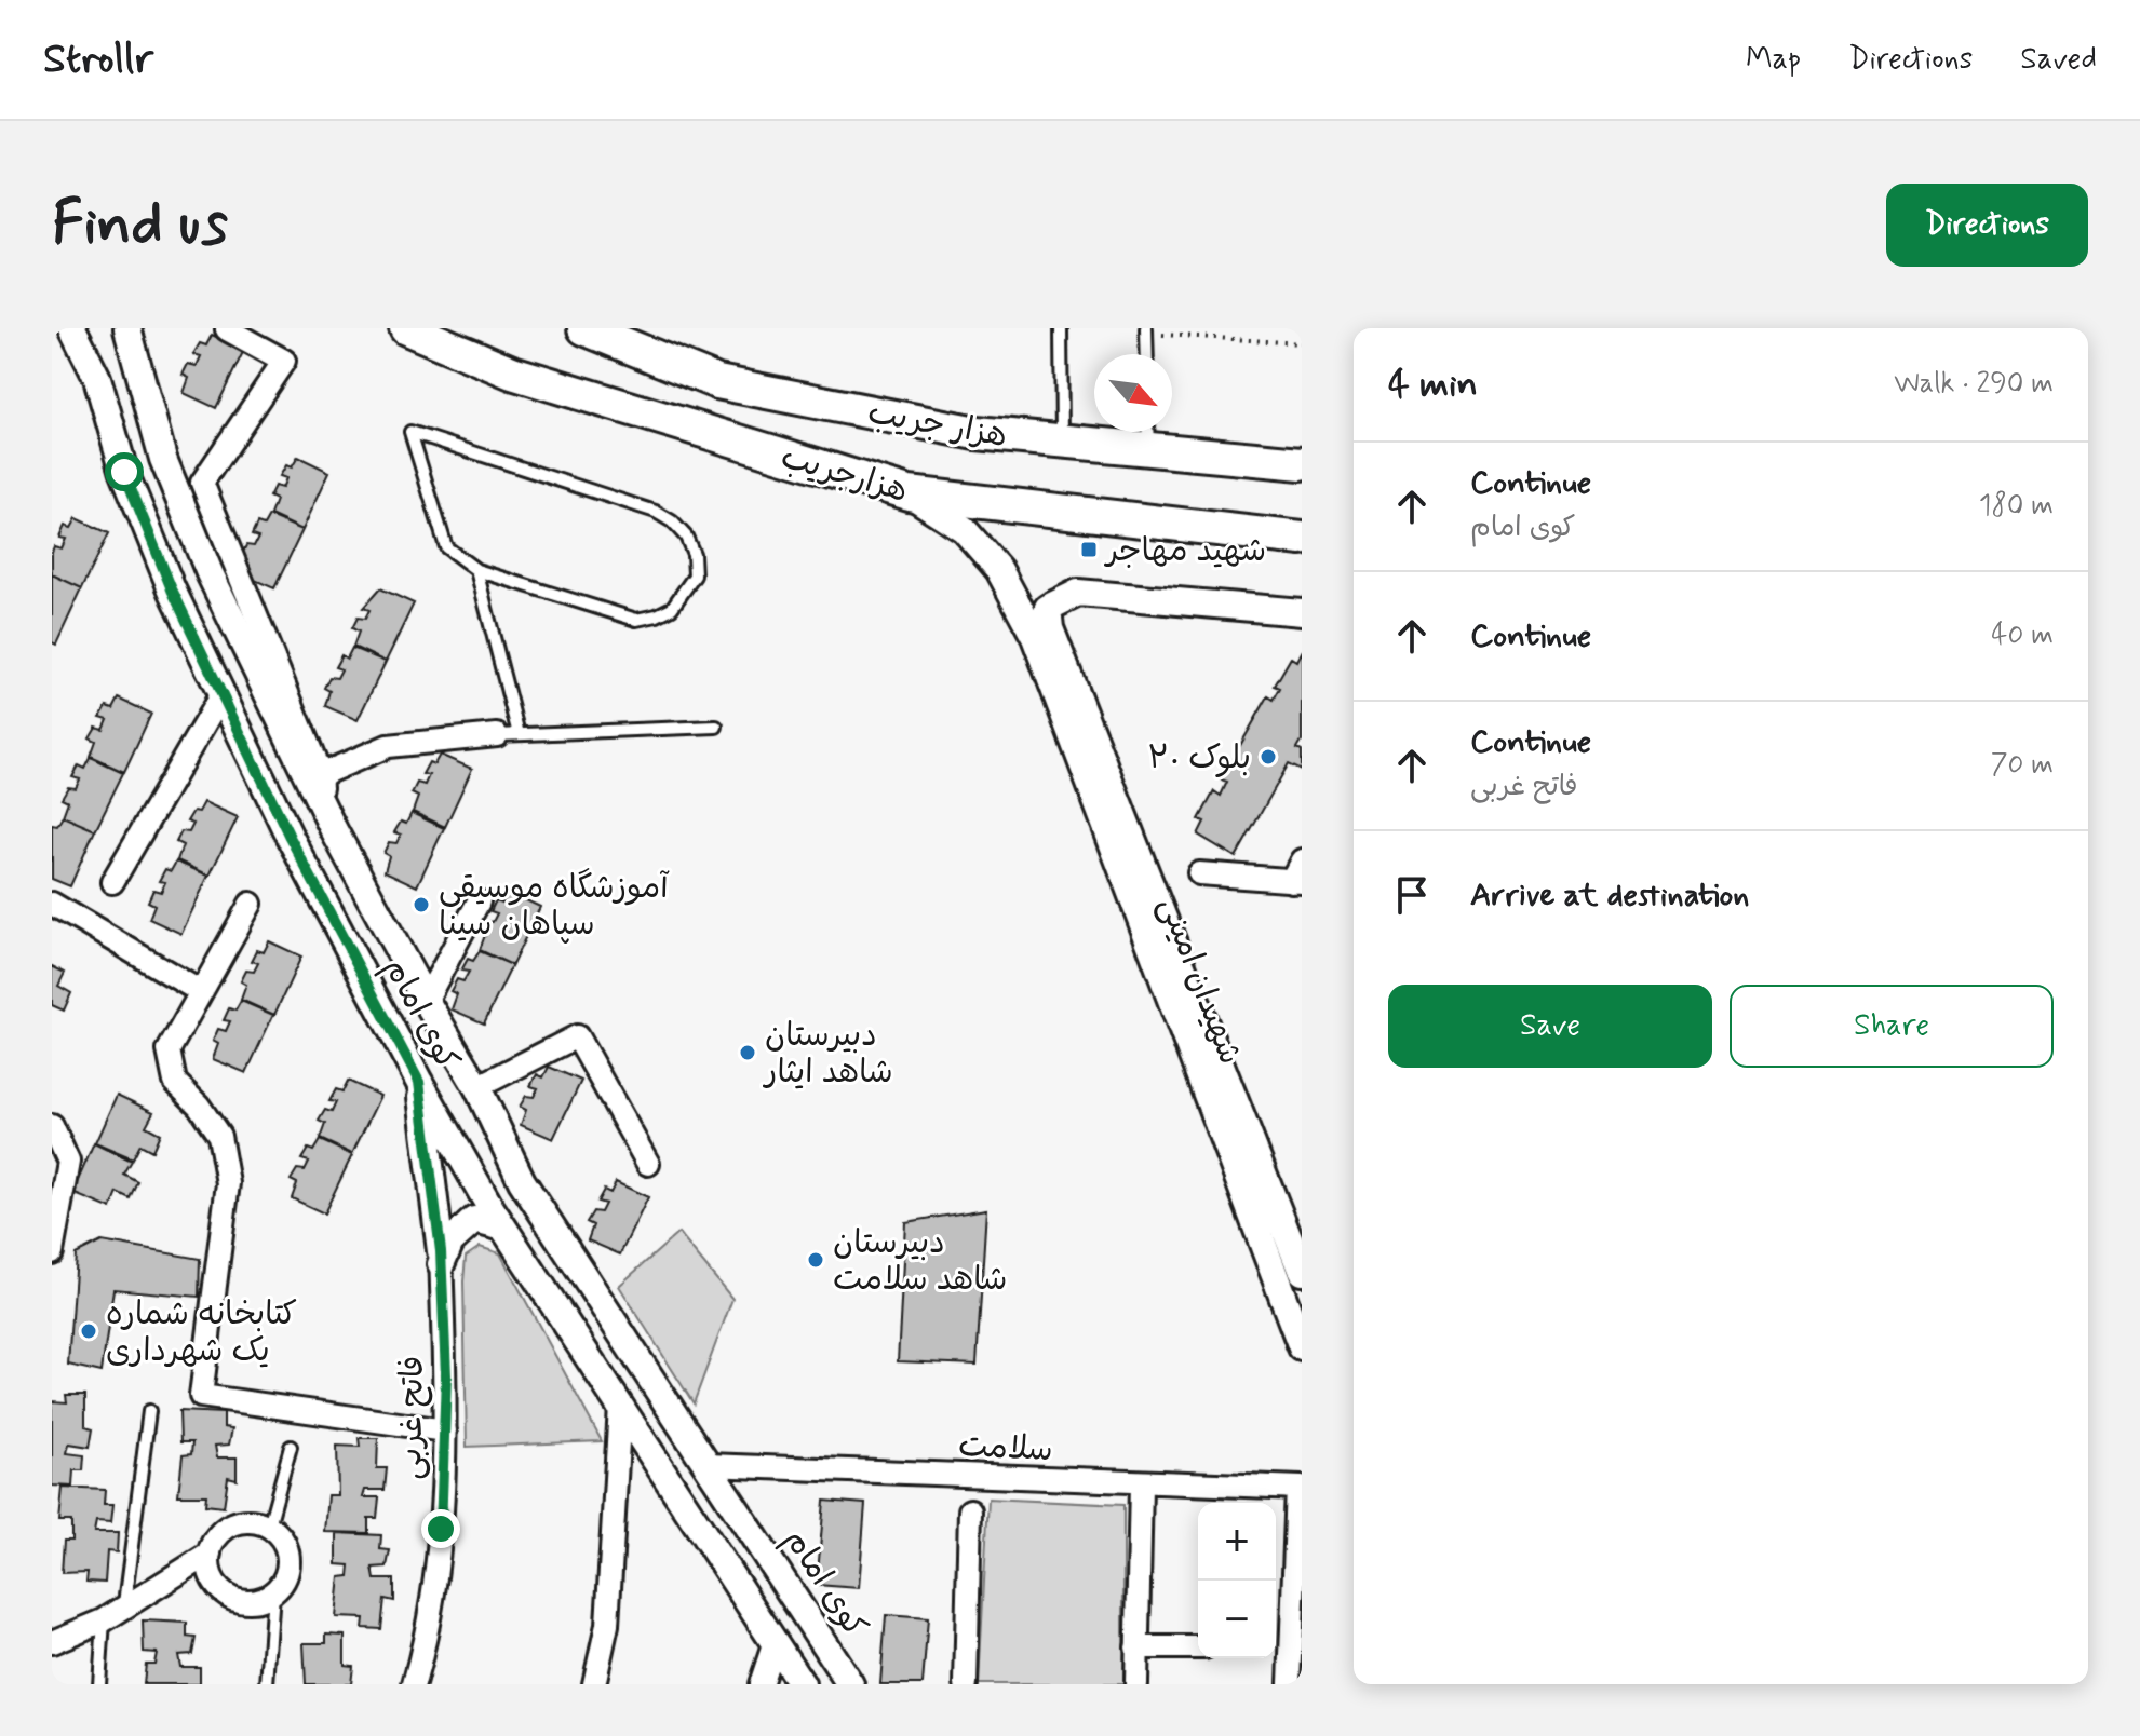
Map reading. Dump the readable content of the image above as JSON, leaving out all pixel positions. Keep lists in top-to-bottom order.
{
  "streets": {
    "main road": ["هزار جریب", "هزارجریب"],
    "street": [
      "شهیدان امینی",
      "کوی امام",
      "فاتح غربی",
      "سلامت"
    ]
  },
  "crossings": [
    ["هزارجریب", "شهیدان امینی"],
    ["کوی امام", "سلامت"]
  ],
  "places": {
    "transit": ["شهید مهاجر"],
    "other": [
      "بلوک ۲۰",
      "آموزشگاه موسیقی سپاهان سینا",
      "دبیرستان شاهد ایثار",
      "دبیرستان شاهد سلامت",
      "کتابخانه شماره یک شهرداری"
    ]
  },
  "north": "bottom right",
  "page": {
    "header": "Strollr",
    "nav": ["Map", "Directions", "Saved"],
    "buttons": [
      "Directions",
      ["Save", "Share"]
    ],
    "title": "Find us",
    "heading": ["4 min", "Walk · 290 m"],
    "list": [
      ["Continue", "کوی امام", "180 m"],
      ["Continue", "40 m"],
      ["Continue", "فاتح غربی", "70 m"],
      "Arrive at destination"
    ],
    "map_buttons": ["+", "−"]
  }
}
